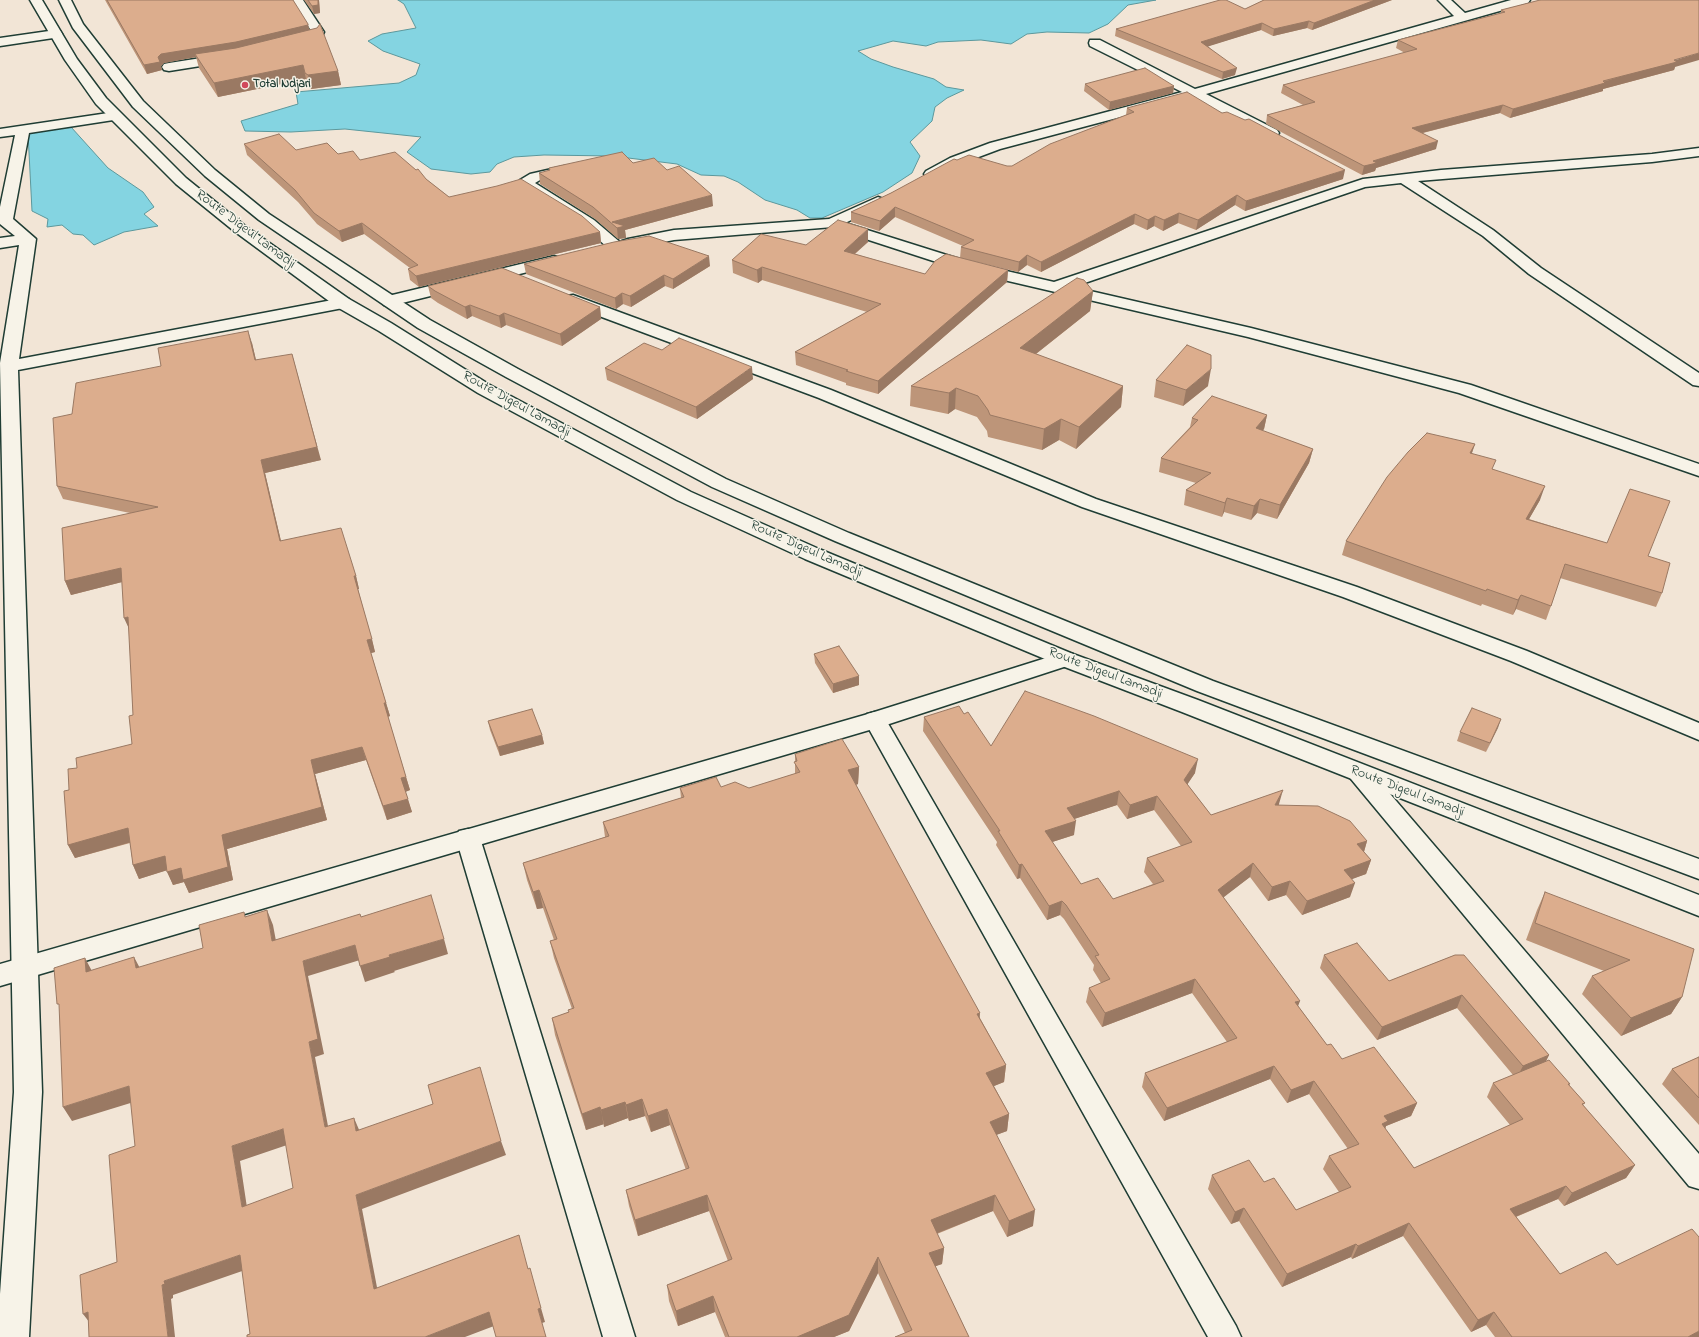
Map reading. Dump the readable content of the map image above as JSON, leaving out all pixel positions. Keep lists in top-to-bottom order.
{
  "streets": {
    "street": ["Route Digeul Lamadji"]
  },
  "places": ["Total Ndjari"]
}
